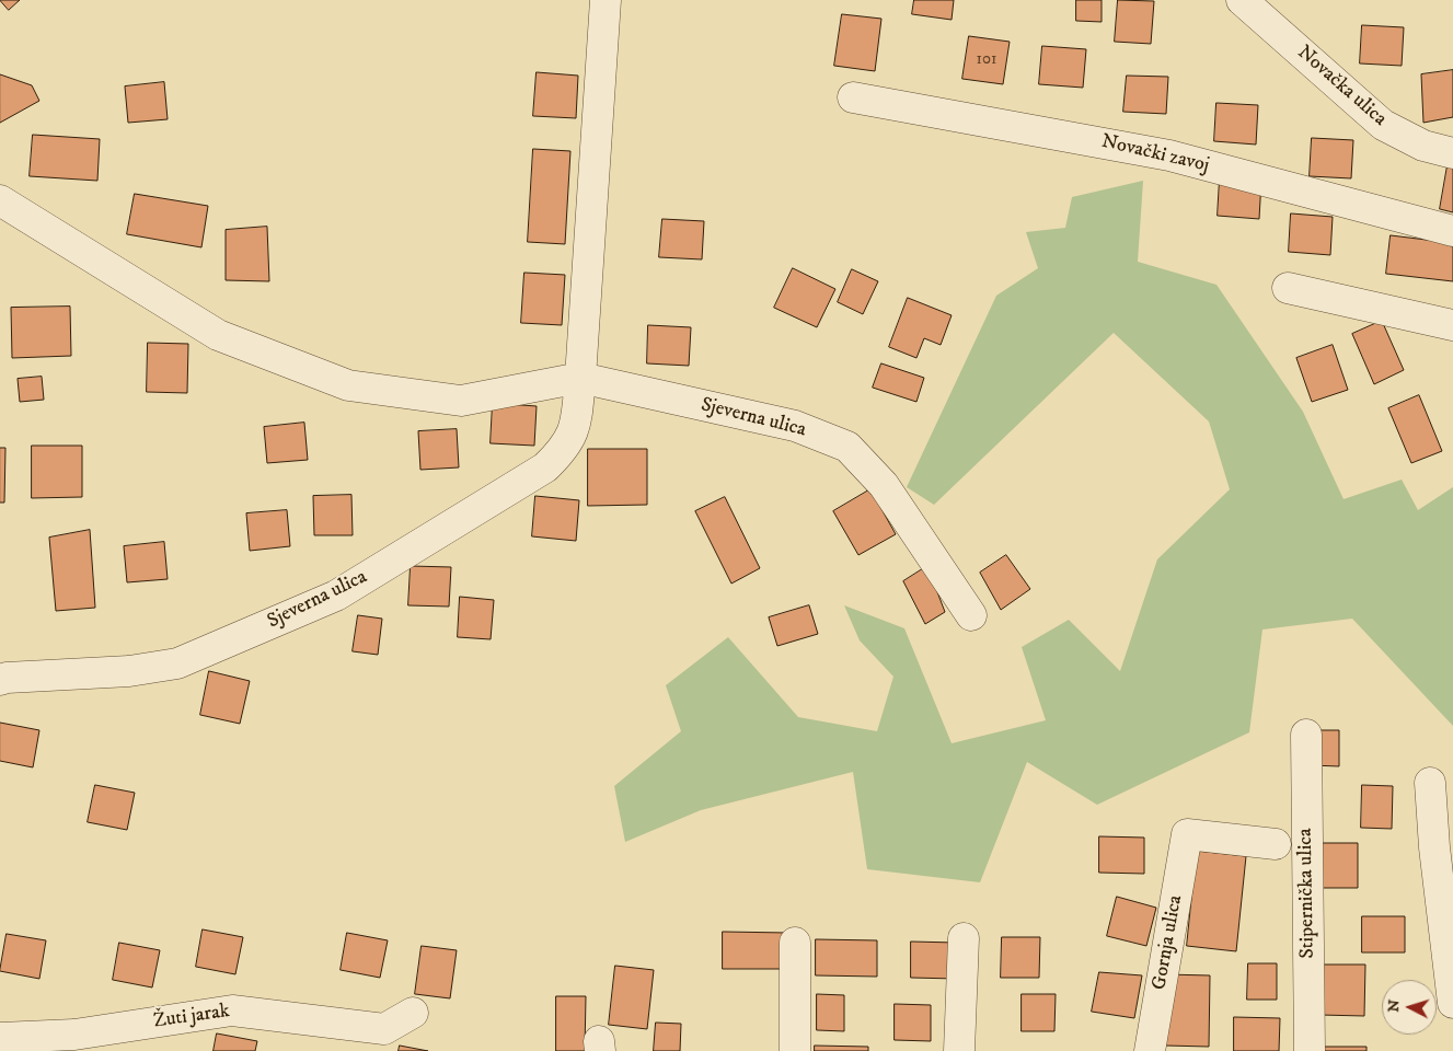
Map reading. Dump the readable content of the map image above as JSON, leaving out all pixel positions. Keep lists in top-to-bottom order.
{
  "streets": {
    "street": [
      "Novačka ulica",
      "Novački zavoj",
      "Sjeverna ulica",
      "Stipernička ulica",
      "Gornja ulica",
      "Žuti jarak"
    ]
  },
  "house_numbers": ["101"],
  "north": "left"
}
